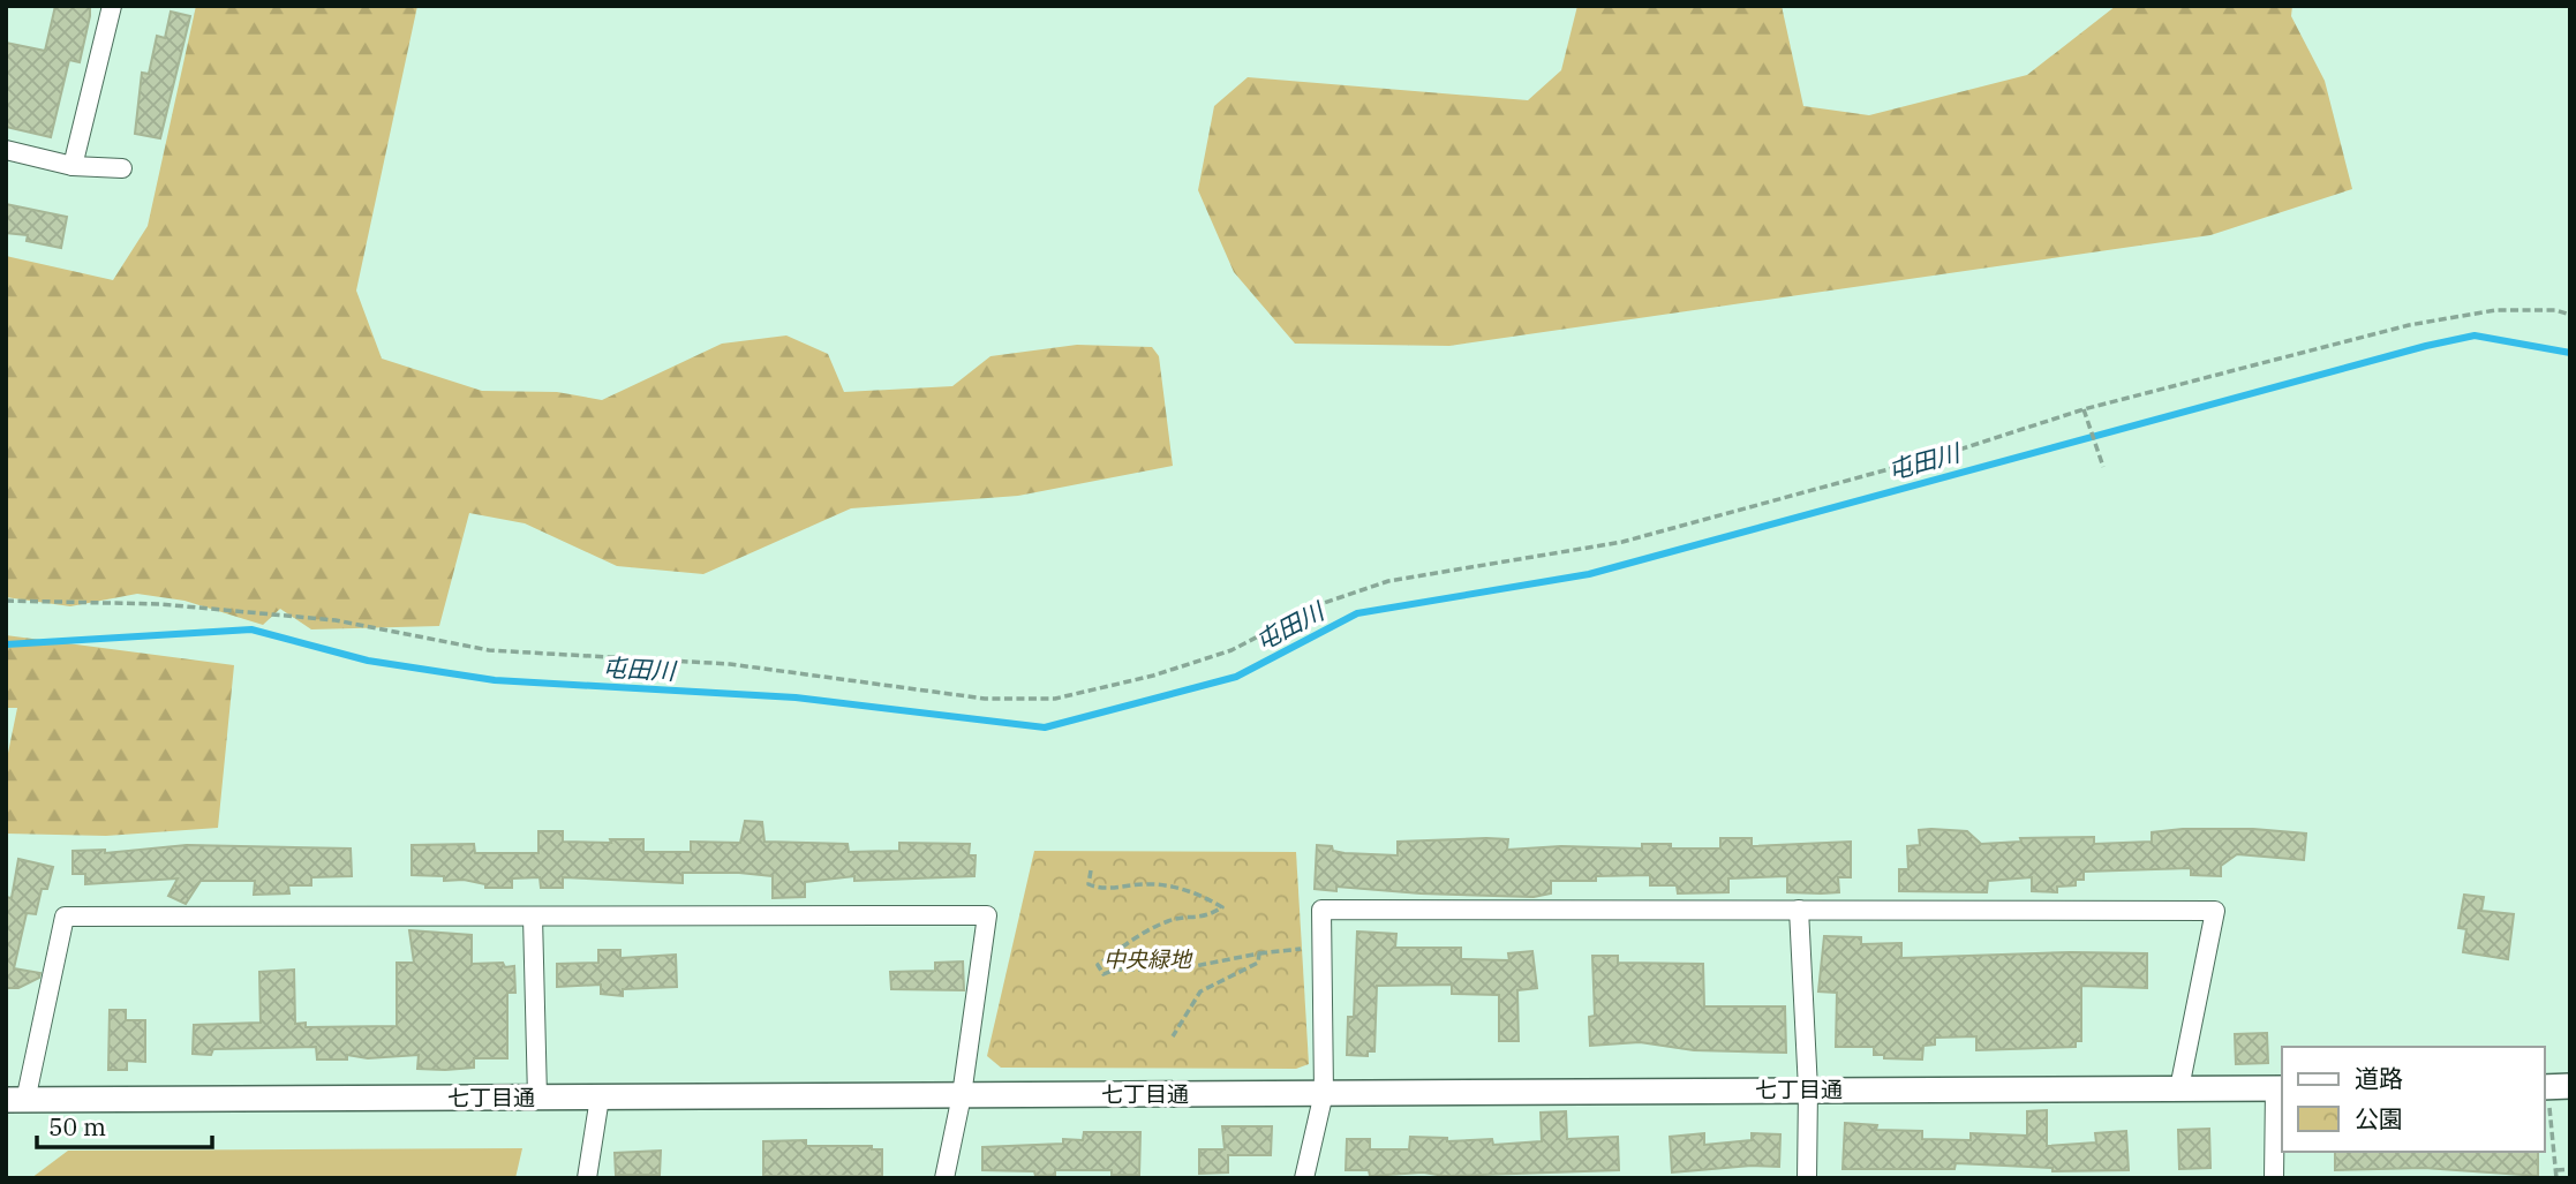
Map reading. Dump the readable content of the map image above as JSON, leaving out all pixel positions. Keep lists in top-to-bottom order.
{
  "streets": {
    "street": ["七丁目通"]
  },
  "water": ["屯田川"],
  "parks": ["中央緑地"],
  "legend": ["道路", "公園"],
  "scale_bar": "50 m"
}
